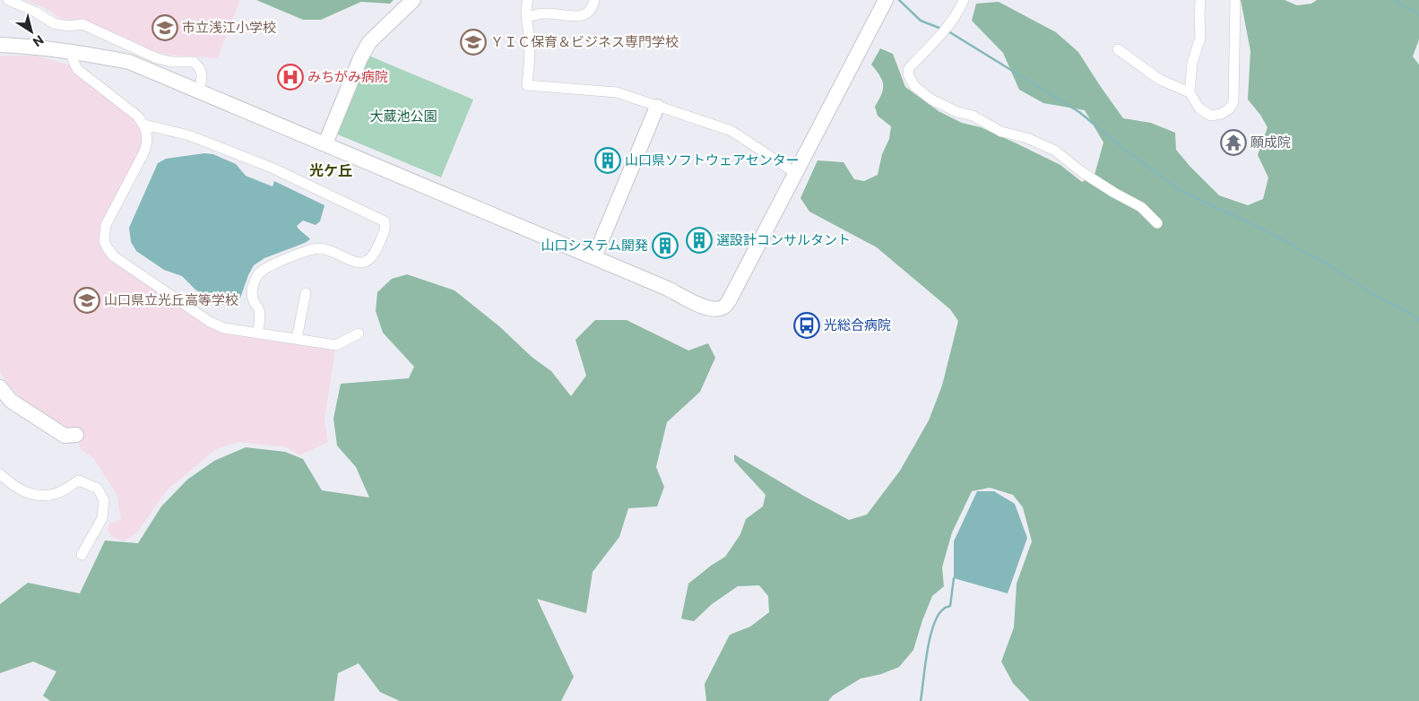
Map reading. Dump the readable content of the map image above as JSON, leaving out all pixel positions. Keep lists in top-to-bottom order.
{
  "districts": ["光ケ丘"],
  "parks": ["大蔵池公園"],
  "places": {
    "school or university": ["市立浅江小学校", "ＹＩＣ保育＆ビジネス専門学校", "山口県立光丘高等学校"],
    "hospital": ["みちがみ病院"],
    "temple": ["願成院"],
    "building": ["山口県ソフトウェアセンター", "選設計コンサルタント", "山口システム開発"],
    "bus stop": ["光総合病院"]
  },
  "north": "bottom right"
}
